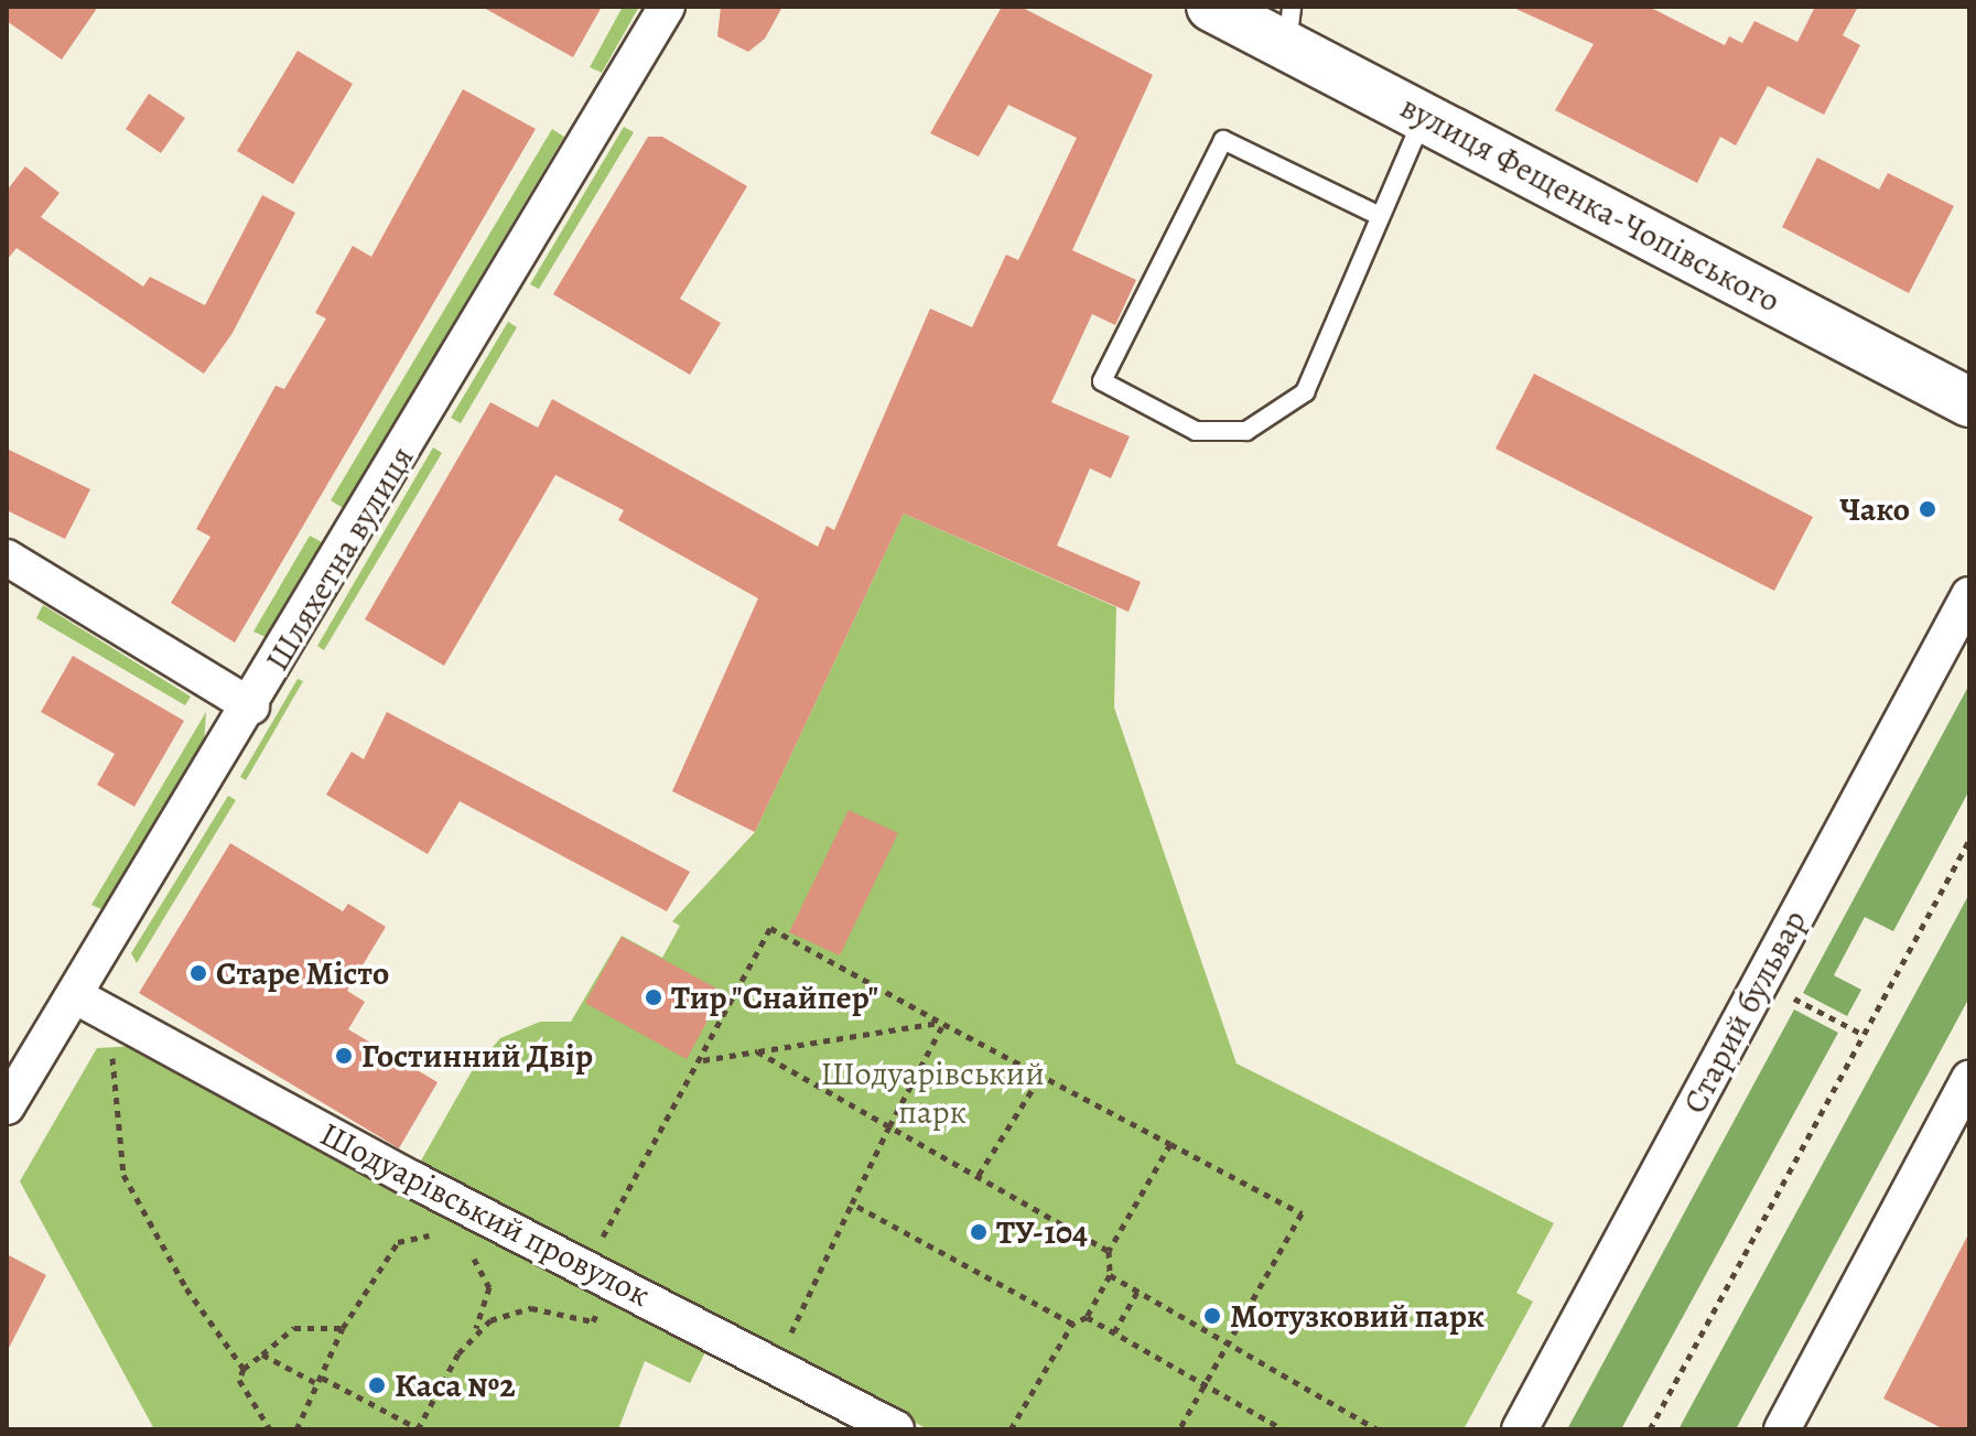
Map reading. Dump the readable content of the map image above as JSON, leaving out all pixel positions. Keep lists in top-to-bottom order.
{
  "streets": {
    "street": [
      "вулиця Фещенка-Чопівського",
      "Шляхетна вулиця",
      "Старий бульвар",
      "Шодуарівський провулок"
    ]
  },
  "crossings": [
    ["Шляхетна вулиця", "Шодуарівський провулок"]
  ],
  "parks": ["Шодуарівський парк"],
  "places": [
    "Чако",
    "Старе Місто",
    "Тир \"Снайпер\"",
    "Гостинний Двір",
    "ТУ-104",
    "Мотузковий парк",
    "Каса №2"
  ]
}
